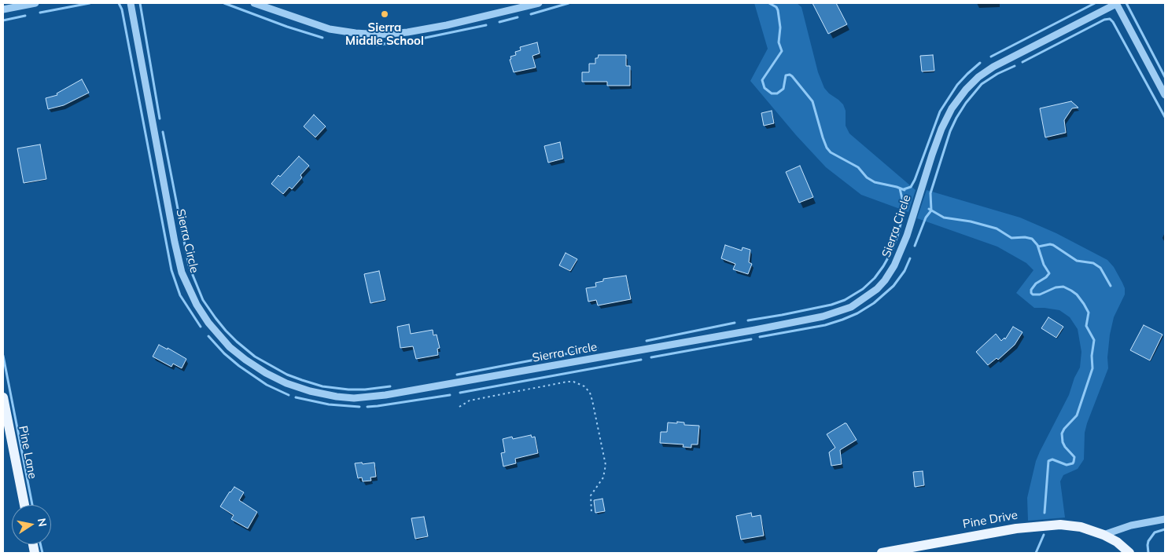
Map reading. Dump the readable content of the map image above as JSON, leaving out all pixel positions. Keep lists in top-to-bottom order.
{
  "streets": {
    "main road": ["Pine Lane", "Pine Drive"],
    "street": ["Sierra Circle"]
  },
  "places": ["Sierra Middle School"],
  "north": "right"
}
